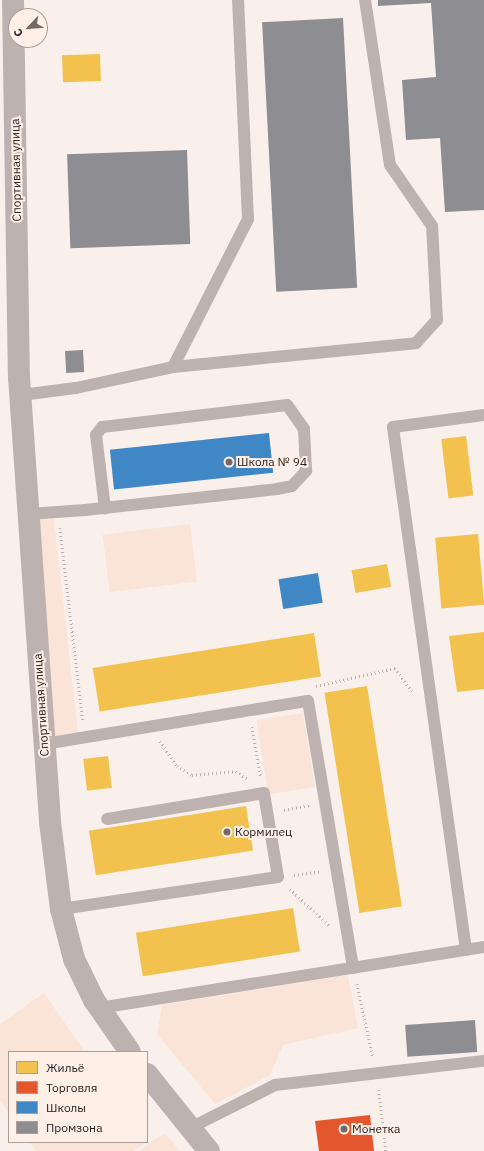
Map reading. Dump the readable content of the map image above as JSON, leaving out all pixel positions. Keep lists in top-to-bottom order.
{
  "streets": {
    "street": ["Спортивная улица"]
  },
  "places": ["Школа № 94", "Кормилец", "Монетка"],
  "legend": [
    "Жильё",
    "Торговля",
    "Школы",
    "Промзона"
  ],
  "north": "bottom left"
}
